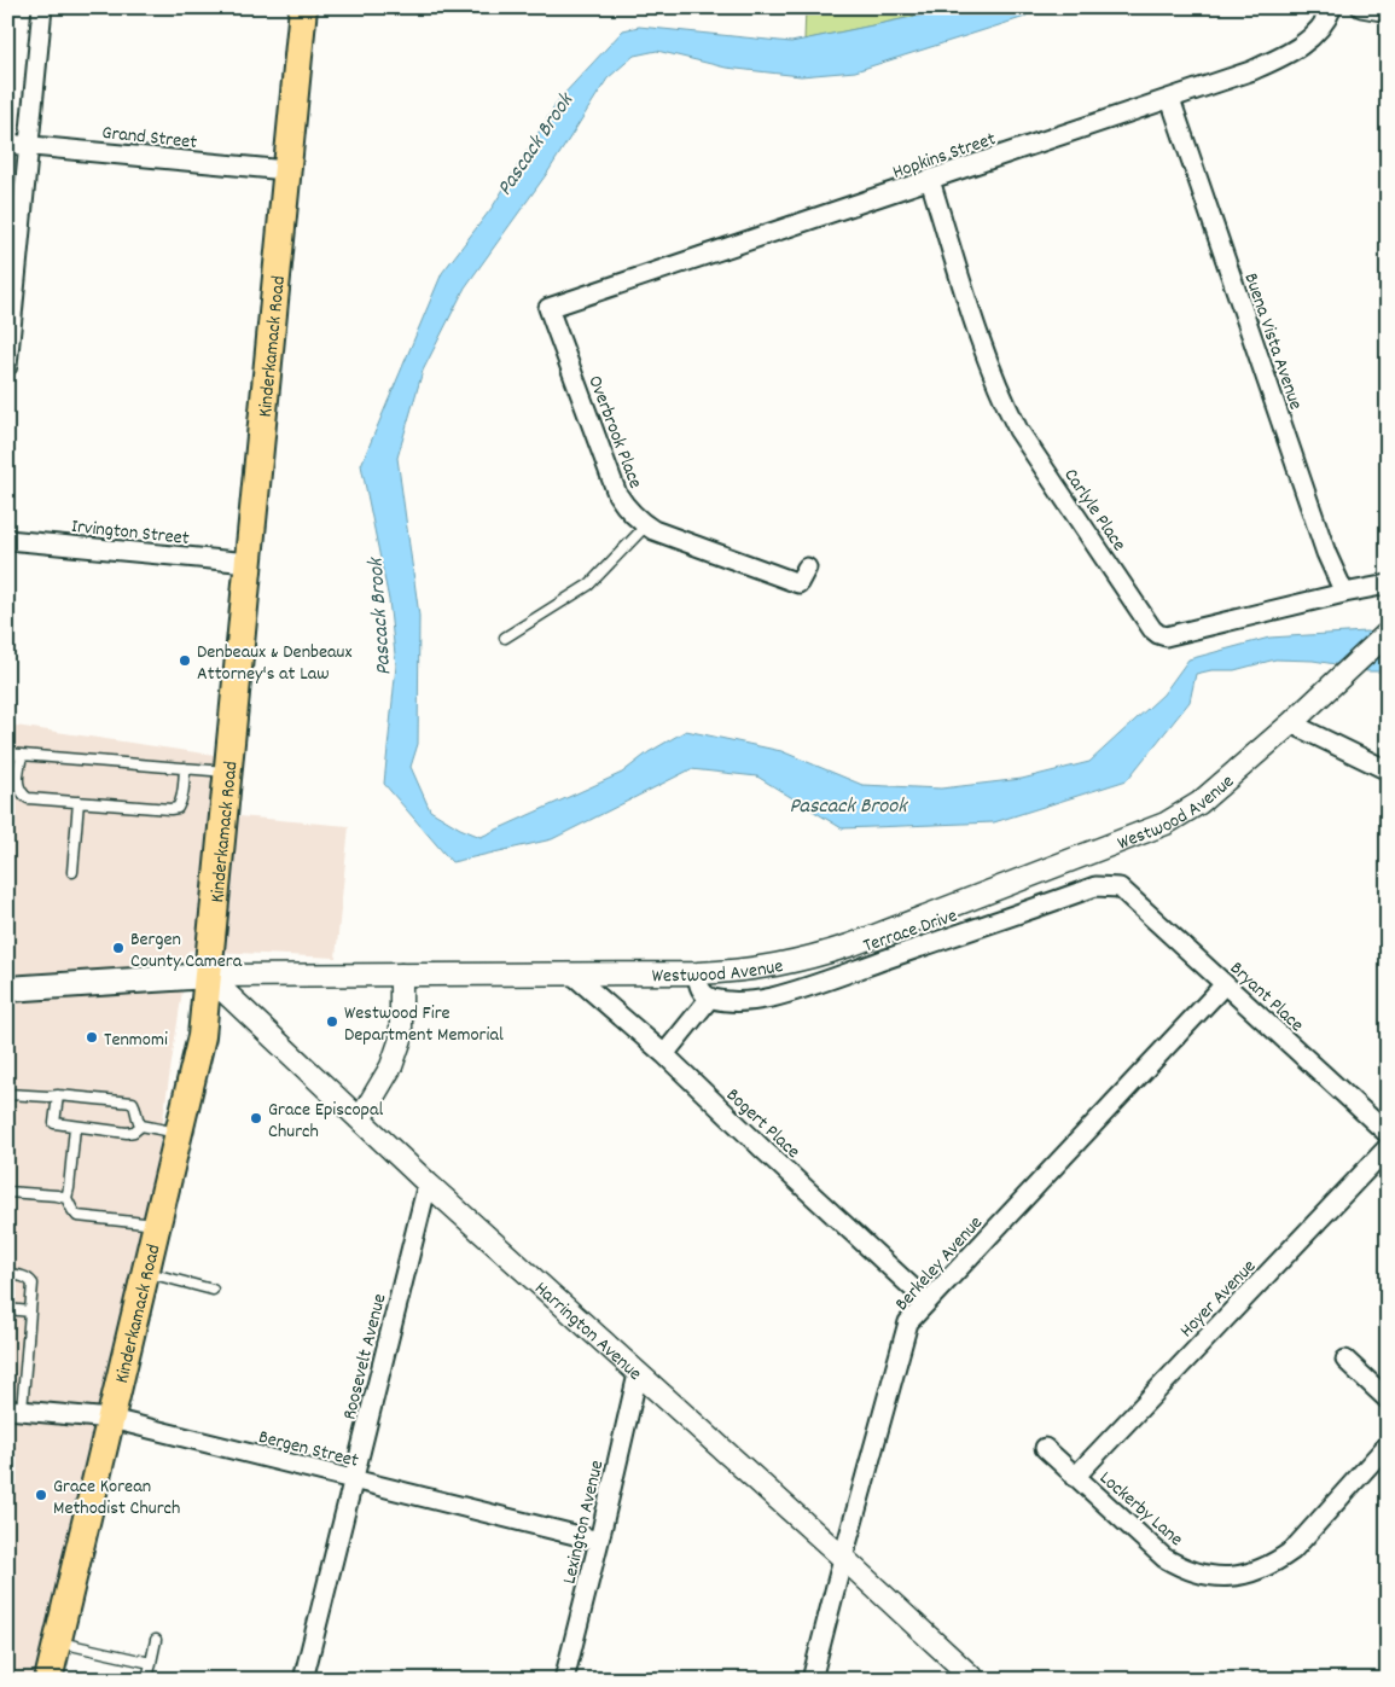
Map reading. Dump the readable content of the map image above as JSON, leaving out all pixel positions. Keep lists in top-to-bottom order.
{
  "streets": {
    "main road": ["Kinderkamack Road", "Westwood Avenue"],
    "street": [
      "Grand Street",
      "Hopkins Street",
      "Buena Vista Avenue",
      "Overbrook Place",
      "Carlyle Place",
      "Irvington Street",
      "Terrace Drive",
      "Bryant Place",
      "Bogert Place",
      "Berkeley Avenue",
      "Hoyer Avenue",
      "Harrington Avenue",
      "Roosevelt Avenue",
      "Bergen Street",
      "Lockerby Lane",
      "Lexington Avenue"
    ]
  },
  "crossings": [
    ["Grand Street", "Kinderkamack Road"],
    ["Hopkins Street", "Buena Vista Avenue"],
    ["Hopkins Street", "Overbrook Place"],
    ["Hopkins Street", "Carlyle Place"],
    ["Buena Vista Avenue", "Carlyle Place"],
    ["Kinderkamack Road", "Irvington Street"],
    ["Kinderkamack Road", "Westwood Avenue"],
    ["Kinderkamack Road", "Harrington Avenue"],
    ["Kinderkamack Road", "Bergen Street"],
    ["Westwood Avenue", "Bogert Place"],
    ["Westwood Avenue", "Harrington Avenue"],
    ["Terrace Drive", "Bryant Place"],
    ["Bryant Place", "Berkeley Avenue"],
    ["Bogert Place", "Berkeley Avenue"],
    ["Berkeley Avenue", "Harrington Avenue"],
    ["Hoyer Avenue", "Lockerby Lane"],
    ["Harrington Avenue", "Roosevelt Avenue"],
    ["Harrington Avenue", "Lexington Avenue"],
    ["Roosevelt Avenue", "Bergen Street"],
    ["Bergen Street", "Lexington Avenue"]
  ],
  "water": ["Pascack Brook"],
  "places": [
    "Denbeaux & Denbeaux Attorney's at Law",
    "Bergen County Camera",
    "Westwood Fire Department Memorial",
    "Tenmomi",
    "Grace Episcopal Church",
    "Grace Korean Methodist Church"
  ]
}
